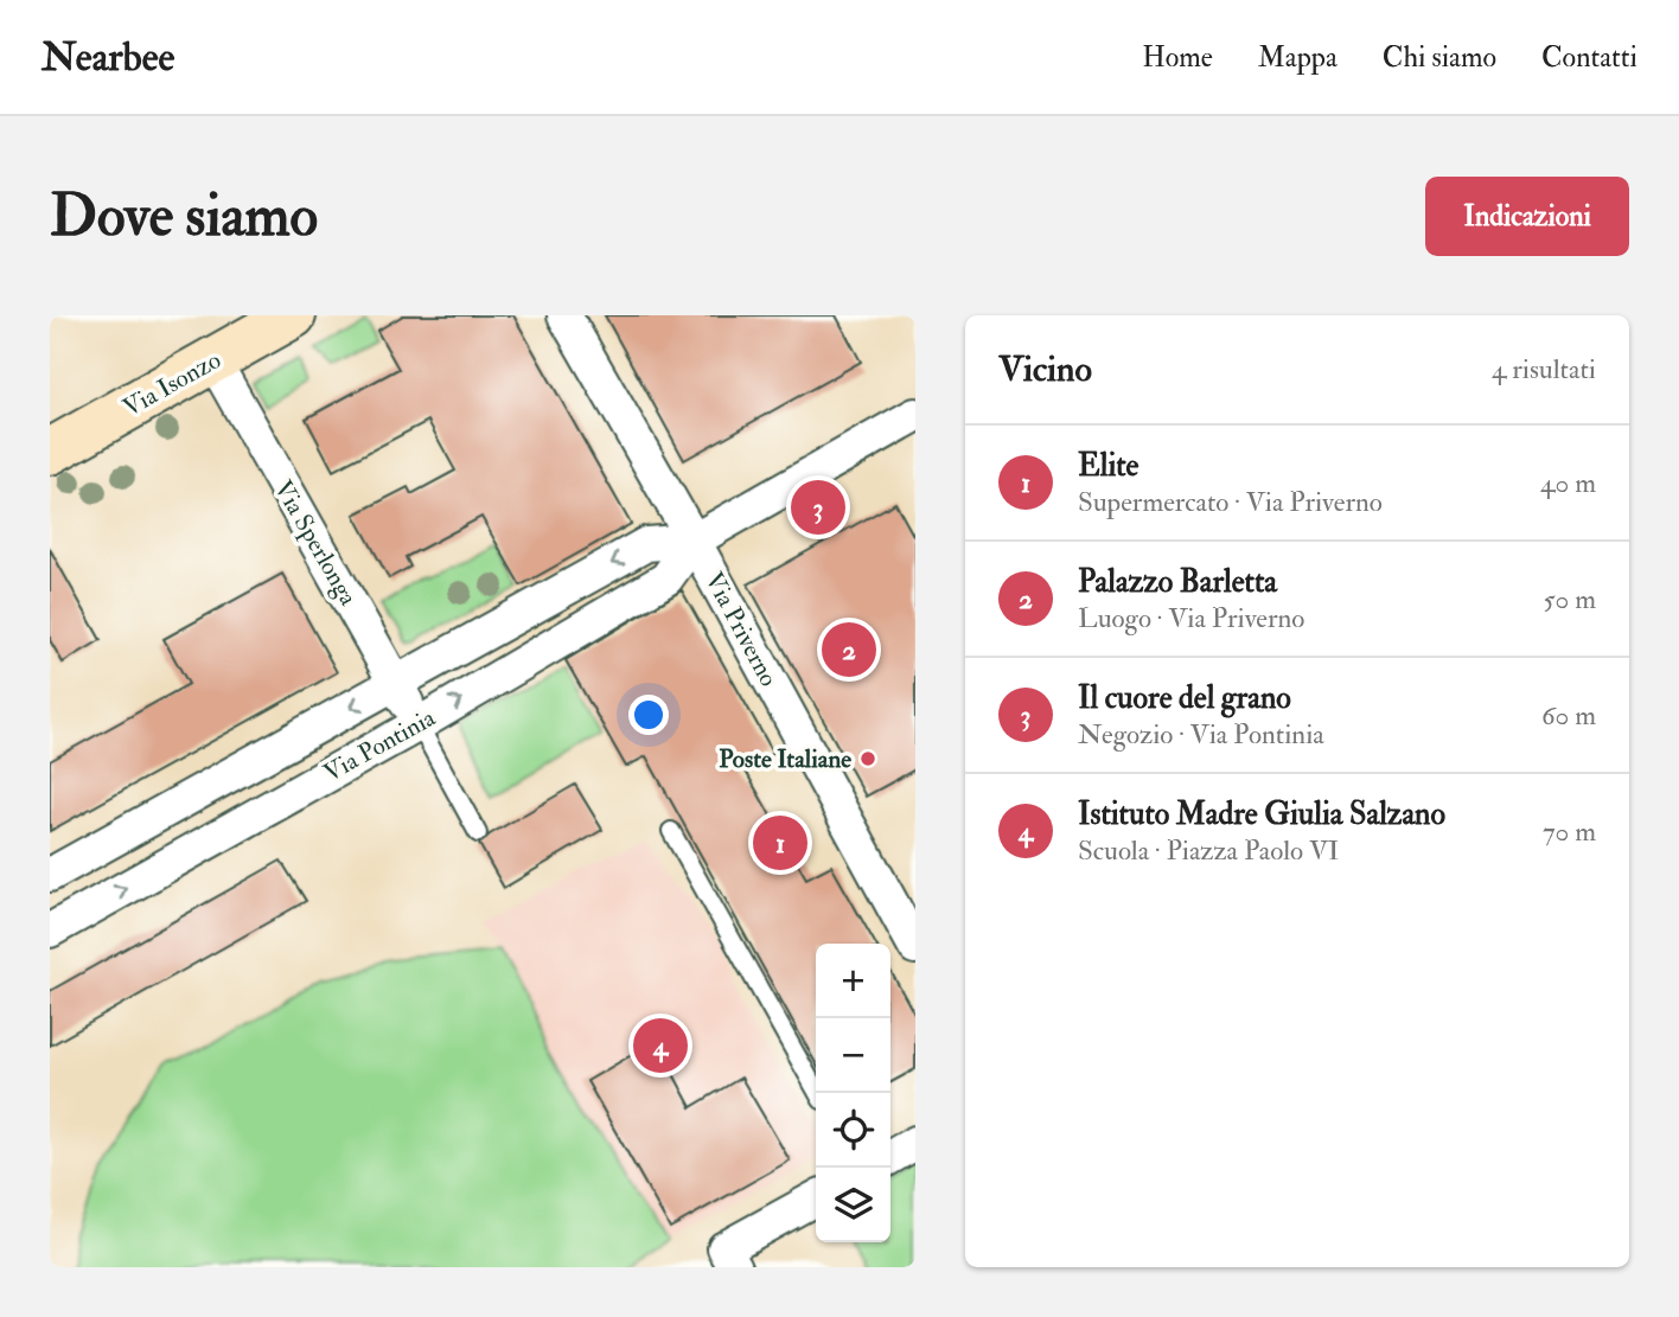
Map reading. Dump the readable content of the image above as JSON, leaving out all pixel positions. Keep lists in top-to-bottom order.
{
  "streets": {
    "main road": ["Via Isonzo"],
    "street": ["Via Sperlonga", "Via Priverno", "Via Pontinia"]
  },
  "crossings": [
    ["Via Isonzo", "Via Sperlonga"],
    ["Via Sperlonga", "Via Pontinia"],
    ["Via Priverno", "Via Pontinia"]
  ],
  "places": ["Poste Italiane"],
  "page": {
    "header": "Nearbee",
    "nav": [
      "Home",
      "Mappa",
      "Chi siamo",
      "Contatti"
    ],
    "buttons": "Indicazioni",
    "title": "Dove siamo",
    "heading": ["Vicino", "4 risultati"],
    "list": [
      {
        "mark": "1",
        "name": "Elite",
        "note": "Supermercato · Via Priverno",
        "value": "40 m"
      },
      {
        "mark": "2",
        "name": "Palazzo Barletta",
        "note": "Luogo · Via Priverno",
        "value": "50 m"
      },
      {
        "mark": "3",
        "name": "Il cuore del grano",
        "note": "Negozio · Via Pontinia",
        "value": "60 m"
      },
      {
        "mark": "4",
        "name": "Istituto Madre Giulia Salzano",
        "note": "Scuola · Piazza Paolo VI",
        "value": "70 m"
      }
    ],
    "pins": [
      "3",
      "2",
      "1",
      "4"
    ],
    "map_buttons": ["+", "−"]
  }
}
